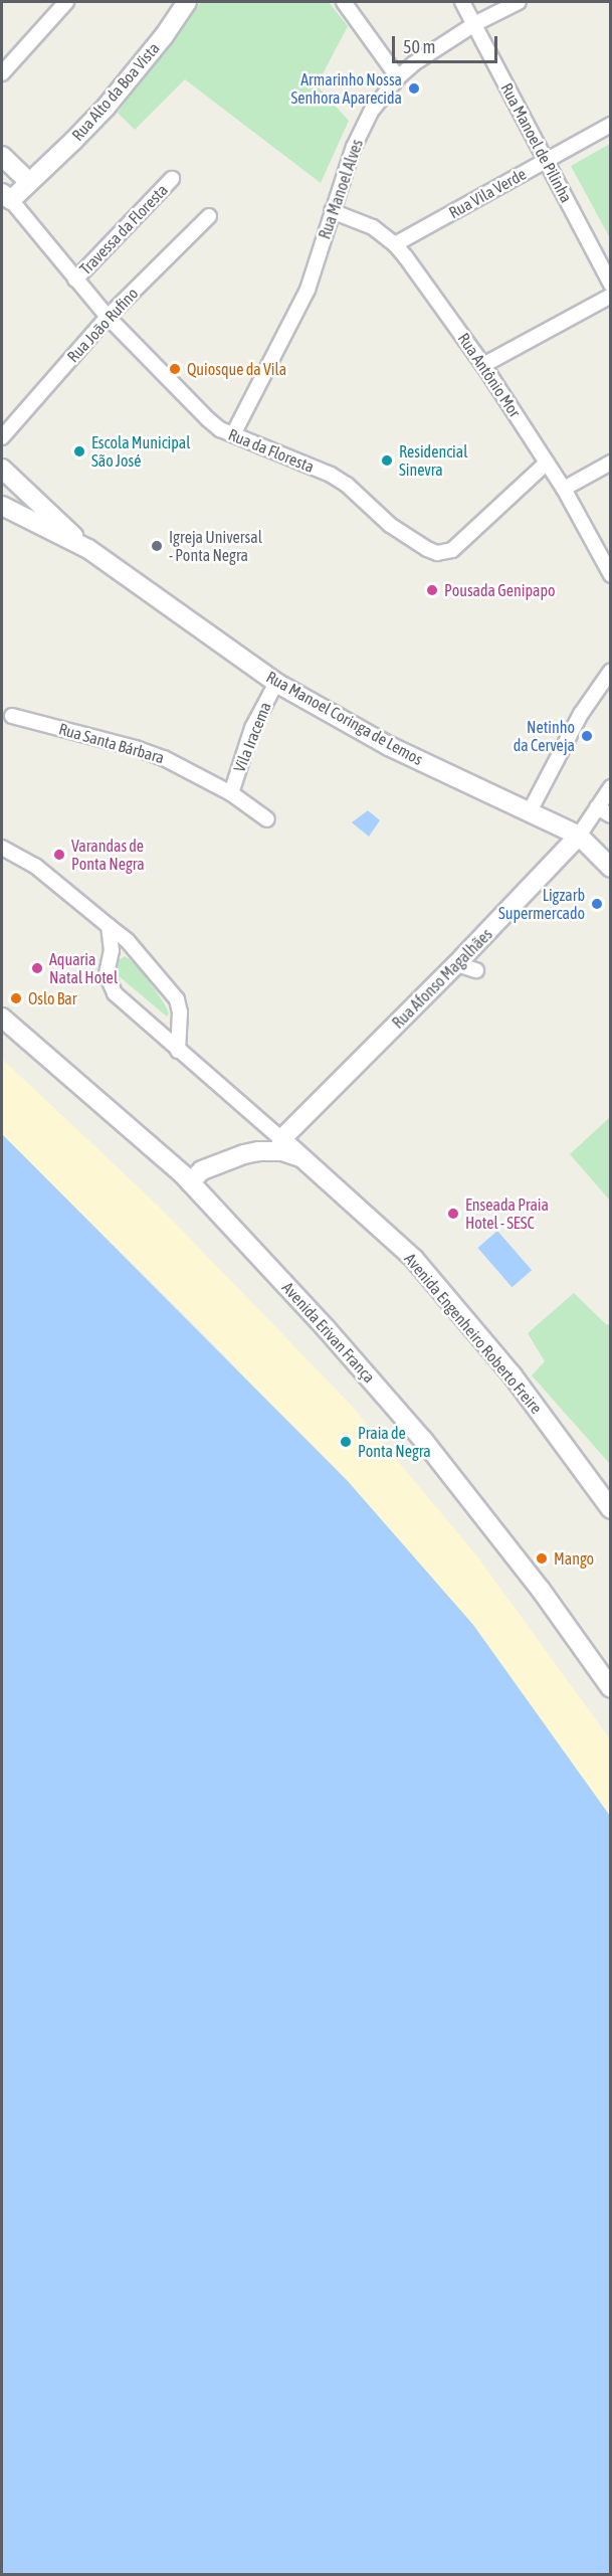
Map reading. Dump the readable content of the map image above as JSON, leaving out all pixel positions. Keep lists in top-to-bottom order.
{
  "streets": {
    "street": [
      "Rua Alto da Boa Vista",
      "Rua Manoel de Pilinha",
      "Rua Manoel Alves",
      "Rua Vila Verde",
      "Travessa da Floresta",
      "Rua João Rufino",
      "Rua Antônio Mor",
      "Rua da Floresta",
      "Rua Manoel Coringa de Lemos",
      "Vila Iracema",
      "Rua Santa Bárbara",
      "Rua Afonso Magalhães",
      "Avenida Erivan França",
      "Avenida Engenheiro Roberto Freire"
    ]
  },
  "crossings": [
    ["Rua Alto da Boa Vista", "Rua da Floresta"],
    ["Rua Manoel de Pilinha", "Rua Manoel Alves"],
    ["Rua Manoel de Pilinha", "Rua Vila Verde"],
    ["Rua Manoel Alves", "Rua Antônio Mor"],
    ["Rua Manoel Alves", "Rua da Floresta"],
    ["Rua Vila Verde", "Rua Antônio Mor"],
    ["Travessa da Floresta", "Rua da Floresta"],
    ["Rua João Rufino", "Rua da Floresta"],
    ["Rua Antônio Mor", "Rua da Floresta"],
    ["Rua Manoel Coringa de Lemos", "Vila Iracema"],
    ["Rua Manoel Coringa de Lemos", "Rua Afonso Magalhães"],
    ["Vila Iracema", "Rua Santa Bárbara"]
  ],
  "places": [
    "Armarinho Nossa Senhora Aparecida",
    "Quiosque da Vila",
    "Escola Municipal São José",
    "Residencial Sinevra",
    "Igreja Universal - Ponta Negra",
    "Pousada Genipapo",
    "Netinho da Cerveja",
    "Varandas de Ponta Negra",
    "Ligzarb Supermercado",
    "Aquaria Natal Hotel",
    "Oslo Bar",
    "Enseada Praia Hotel - SESC",
    "Praia de Ponta Negra",
    "Mango"
  ],
  "scale_bar": "50 m"
}
